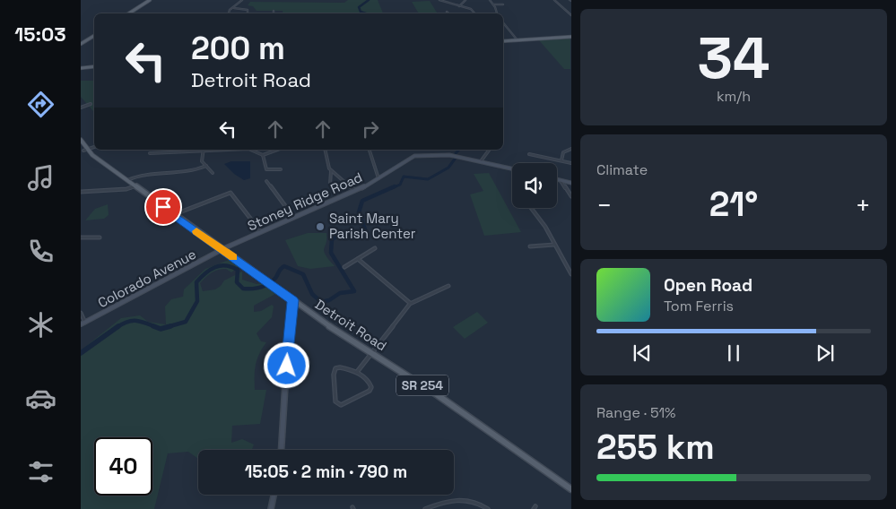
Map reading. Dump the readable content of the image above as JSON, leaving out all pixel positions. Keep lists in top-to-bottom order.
{
  "streets": {
    "main road": ["Detroit Road", "SR 254"],
    "street": ["Stoney Ridge Road", "Colorado Avenue"]
  },
  "crossings": [
    ["Stoney Ridge Road", "Colorado Avenue"],
    ["Stoney Ridge Road", "Detroit Road"],
    ["Colorado Avenue", "Detroit Road"]
  ],
  "places": ["Saint Mary Parish Center"],
  "page": {
    "tabs": "15:03",
    "tile": [
      ["34", "km/h"],
      "Climate",
      ["Range · 51%", "255 km"]
    ],
    "turn": ["200 m", "Detroit Road"],
    "heat": ["−", "21°", "+"],
    "song": ["Open Road", "Tom Ferris"],
    "limit": "40",
    "trip": "15:05 · 2 min · 790 m"
  }
}
